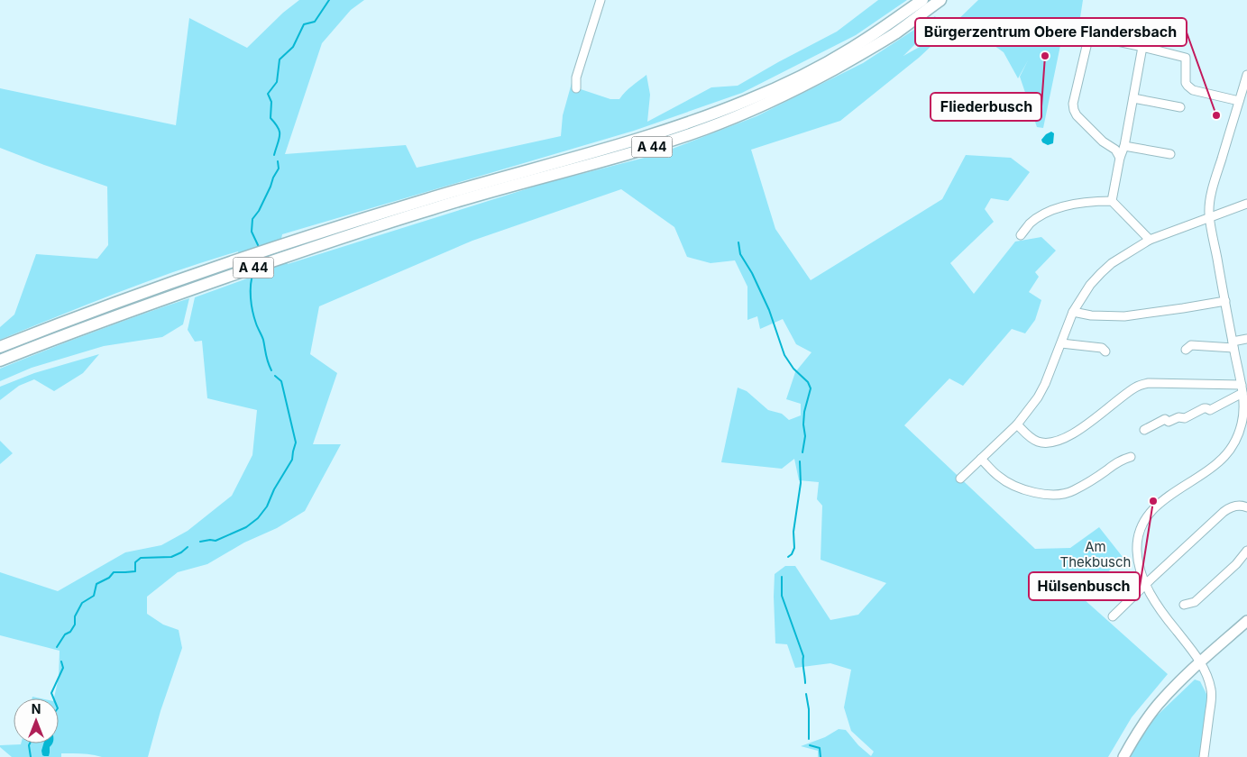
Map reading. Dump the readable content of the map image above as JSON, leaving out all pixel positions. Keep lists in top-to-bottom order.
{
  "streets": {
    "highway": ["A 44"]
  },
  "parks": ["Am Thekbusch"],
  "places": ["Fliederbusch", "Bürgerzentrum Obere Flandersbach", "Hülsenbusch"],
  "north": "top"
}
